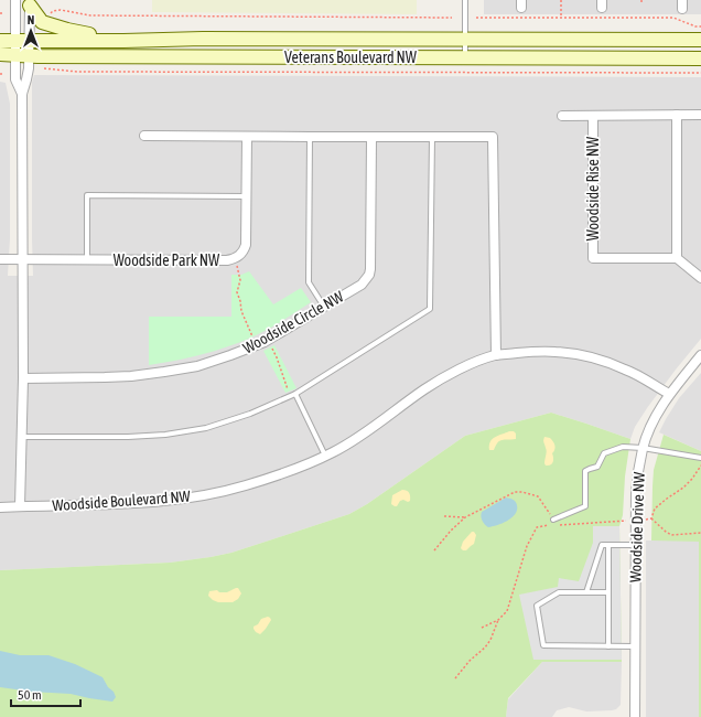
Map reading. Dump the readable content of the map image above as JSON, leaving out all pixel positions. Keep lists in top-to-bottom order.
{
  "streets": {
    "main road": ["Veterans Boulevard NW"],
    "street": [
      "Woodside Rise NW",
      "Woodside Park NW",
      "Woodside Circle NW",
      "Woodside Boulevard NW",
      "Woodside Drive NW"
    ]
  },
  "crossings": [
    ["Woodside Boulevard NW", "Woodside Drive NW"]
  ],
  "scale_bar": "50 m",
  "north": "top"
}
